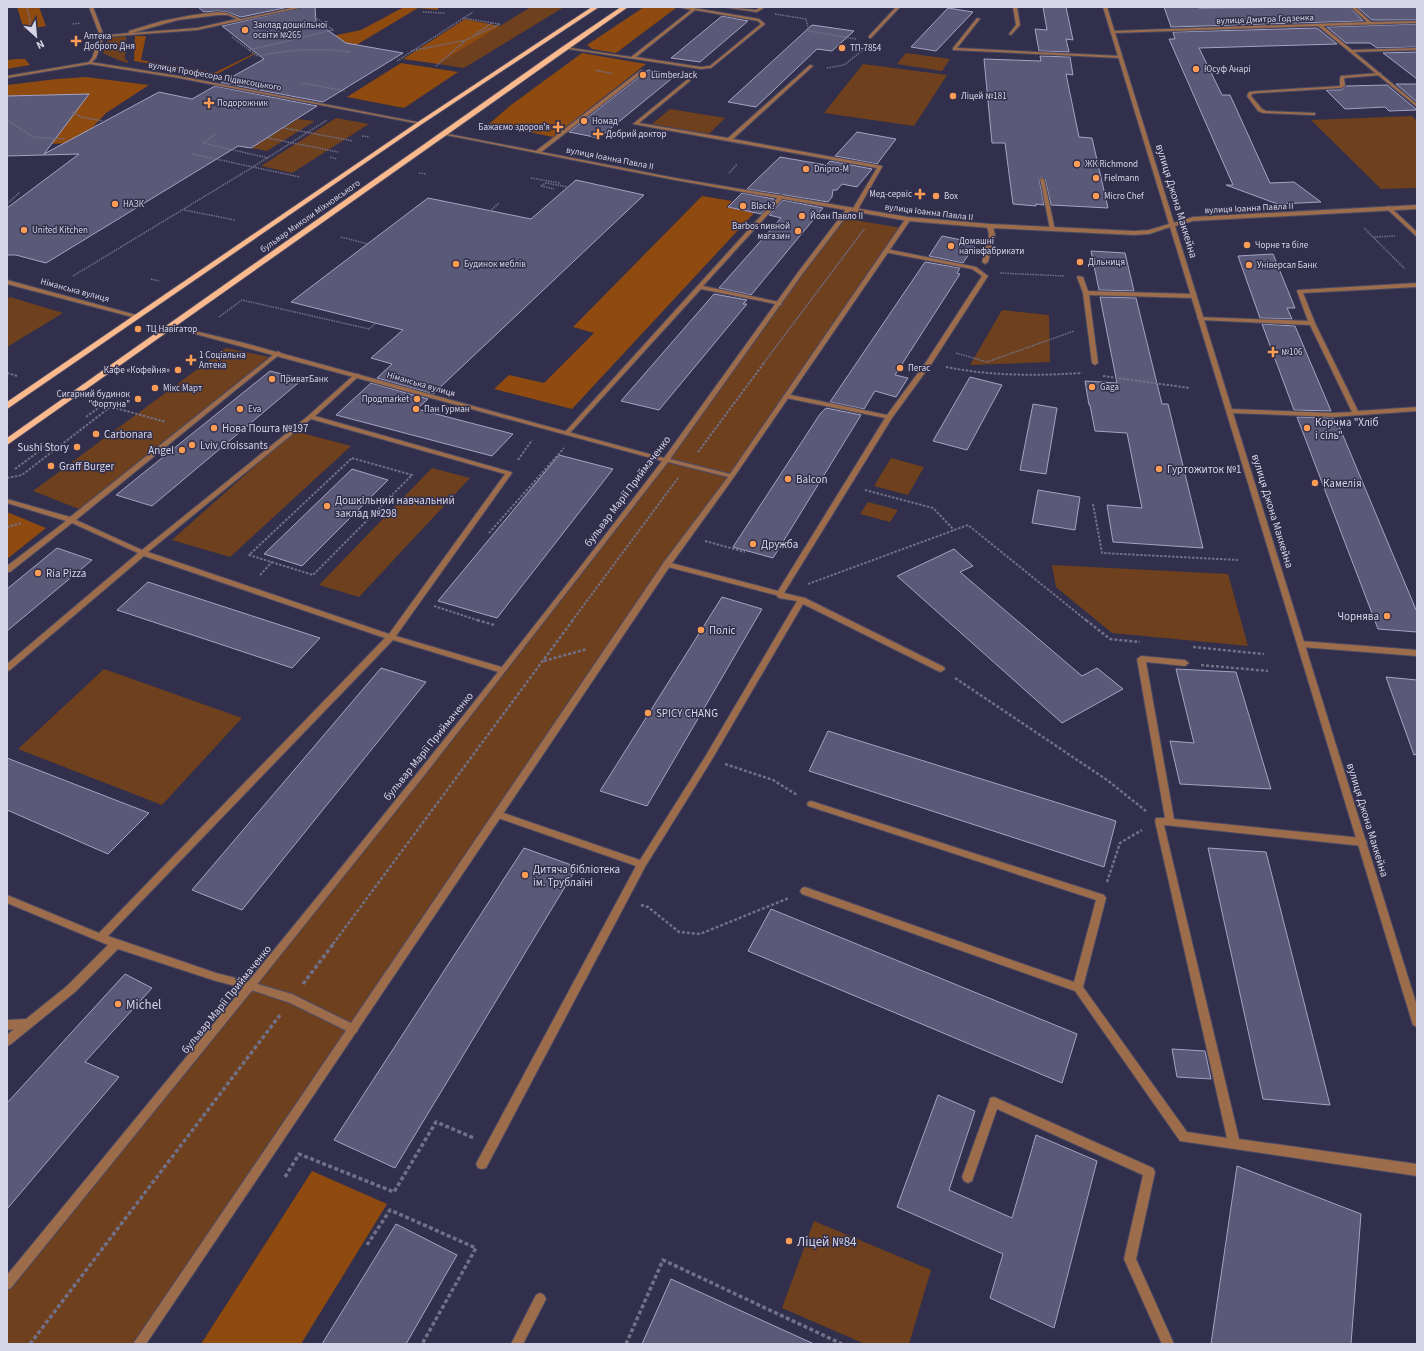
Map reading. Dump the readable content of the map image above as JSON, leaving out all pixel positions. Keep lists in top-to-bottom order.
{
  "streets": {
    "highway": ["бульвар Миколи Міхновського"],
    "street": [
      "вулиця Дмитра Годзенка",
      "вулиця Професора Підвисоцького",
      "вулиця Іоанна Павла II",
      "вулиця Джона Маккейна",
      "Німанська вулиця",
      "бульвар Марії Приймаченко"
    ]
  },
  "crossings": [
    ["вулиця Дмитра Годзенка", "вулиця Джона Маккейна"],
    ["вулиця Професора Підвисоцького", "бульвар Миколи Міхновського"],
    ["вулиця Іоанна Павла II", "вулиця Джона Маккейна"],
    ["вулиця Іоанна Павла II", "бульвар Миколи Міхновського"],
    ["вулиця Іоанна Павла II", "бульвар Марії Приймаченко"],
    ["бульвар Миколи Міхновського", "Німанська вулиця"],
    ["Німанська вулиця", "бульвар Марії Приймаченко"]
  ],
  "places": {
    "other": [
      "Заклад дошкільної освіти №265",
      "ТП-7854",
      "Юсуф Анарі",
      "LumberJack",
      "Ліцей №181",
      "Номад",
      "ЖК Richmond",
      "Dnipro-M",
      "Fielmann",
      "Box",
      "Micro Chef",
      "НАЗК",
      "Black?",
      "Йоан Павло II",
      "United Kitchen",
      "Barbos пивной магазин",
      "Чорне та біле",
      "Домашні напівфабрикати",
      "Дільниця",
      "Будинок меблів",
      "Універсал Банк",
      "ТЦ Навігатор",
      "Пегас",
      "Кафе «Кофейня»",
      "ПриватБанк",
      "Gaga",
      "Мікс Март",
      "Сигарний будинок \"Фортуна\"",
      "Продmarket",
      "Eva",
      "Пан Гурман",
      "Нова Пошта №197",
      "Корчма \"Хліб і сіль\"",
      "Carbonara",
      "Lviv Croissants",
      "Sushi Story",
      "Angel",
      "Graff Burger",
      "Гуртожиток №1",
      "Balcon",
      "Камелія",
      "Дошкільний навчальний заклад №298",
      "Дружба",
      "Ria Pizza",
      "Чорнява",
      "Поліс",
      "SPICY CHANG",
      "Дитяча бібліотека ім. Трублаїні",
      "Michel",
      "Ліцей №84"
    ],
    "health": [
      "Аптека Доброго Дня",
      "Подорожник",
      "Бажаємо здоровʼя",
      "Добрий доктор",
      "Мед-сервіс",
      "№106",
      "1 Соціальна Аптека"
    ]
  },
  "north": "bottom right"
}
